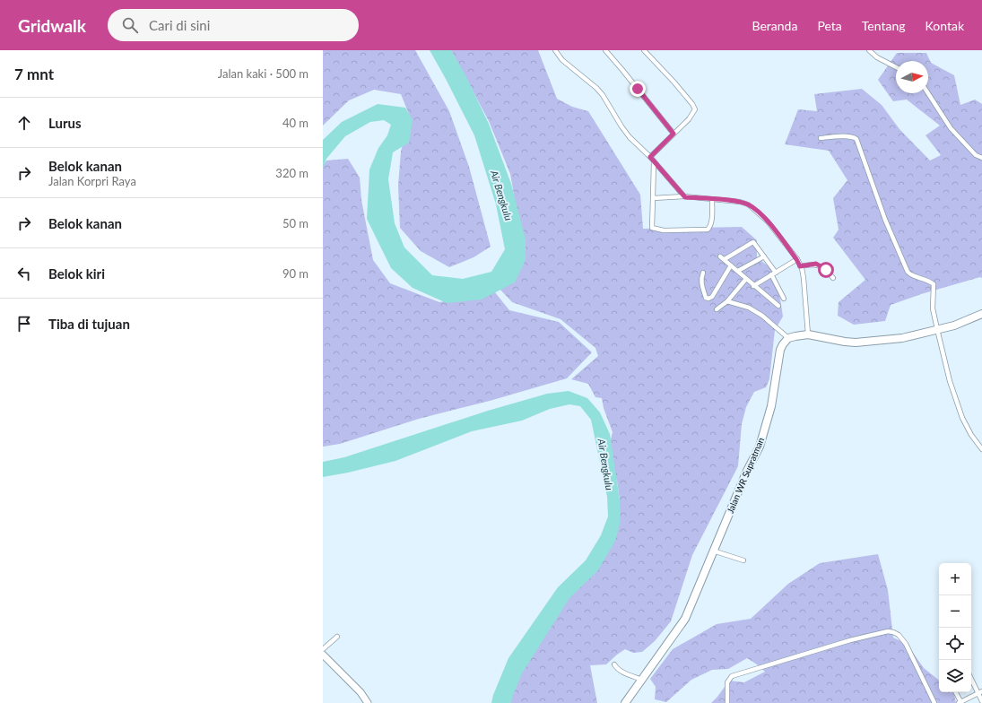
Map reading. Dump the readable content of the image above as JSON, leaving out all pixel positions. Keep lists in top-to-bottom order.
{
  "streets": {
    "highway": ["Jalan WR Supratman"]
  },
  "water": ["Air Bengkulu"],
  "north": "right",
  "page": {
    "header": "Gridwalk",
    "search": "Cari di sini",
    "nav": [
      "Beranda",
      "Peta",
      "Tentang",
      "Kontak"
    ],
    "heading": ["7 mnt", "Jalan kaki · 500 m"],
    "list": [
      ["Lurus", "40 m"],
      ["Belok kanan", "Jalan Korpri Raya", "320 m"],
      ["Belok kanan", "50 m"],
      ["Belok kiri", "90 m"],
      "Tiba di tujuan"
    ],
    "map_buttons": ["+", "−"]
  }
}
